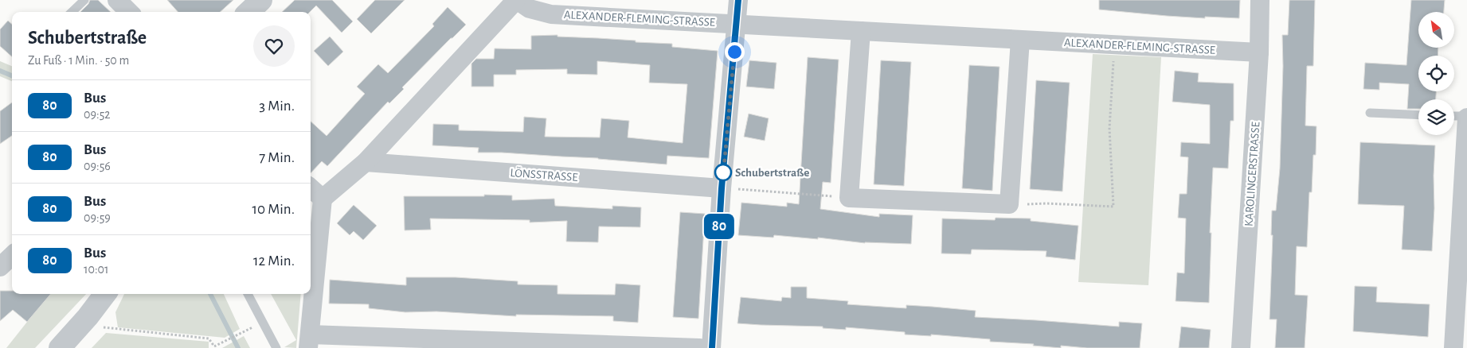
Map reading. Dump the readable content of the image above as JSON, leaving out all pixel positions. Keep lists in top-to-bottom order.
{
  "streets": {
    "street": ["ALEXANDER-FLEMING-STRASSE", "KAROLINGERSTRASSE", "LÖNSSTRASSE"]
  },
  "crossings": [
    ["ALEXANDER-FLEMING-STRASSE", "KAROLINGERSTRASSE"],
    ["ALEXANDER-FLEMING-STRASSE", "LÖNSSTRASSE"]
  ],
  "places": ["Schubertstraße"],
  "lines": ["bus line 80"],
  "north": "top left",
  "page": {
    "on_map": "80",
    "heading": ["Schubertstraße", "Zu Fuß · 1 Min. · 50 m"],
    "list": [
      {
        "mark": "80",
        "name": "Bus",
        "note": "09:52",
        "value": "3 Min."
      },
      {
        "mark": "80",
        "name": "Bus",
        "note": "09:56",
        "value": "7 Min."
      },
      {
        "mark": "80",
        "name": "Bus",
        "note": "09:59",
        "value": "10 Min."
      },
      {
        "mark": "80",
        "name": "Bus",
        "note": "10:01",
        "value": "12 Min."
      }
    ]
  }
}
